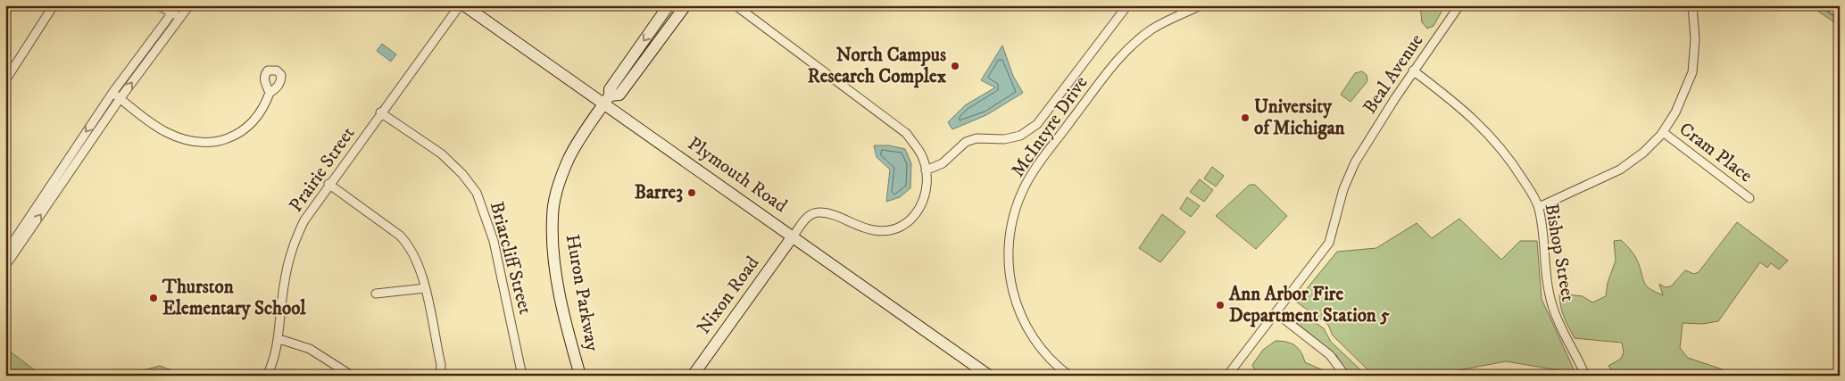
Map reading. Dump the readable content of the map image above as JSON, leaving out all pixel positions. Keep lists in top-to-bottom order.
{
  "streets": {
    "main road": ["Plymouth Road", "Huron Parkway", "Nixon Road"],
    "street": [
      "Beal Avenue",
      "McIntyre Drive",
      "Cram Place",
      "Prairie Street",
      "Bishop Street",
      "Briarcliff Street"
    ]
  },
  "crossings": [
    ["Beal Avenue", "Bishop Street"],
    ["Prairie Street", "Briarcliff Street"],
    ["Plymouth Road", "Huron Parkway"],
    ["Plymouth Road", "Nixon Road"]
  ],
  "places": [
    "North Campus Research Complex",
    "University of Michigan",
    "Barre3",
    "Thurston Elementary School",
    "Ann Arbor Fire Department Station 5"
  ]
}
